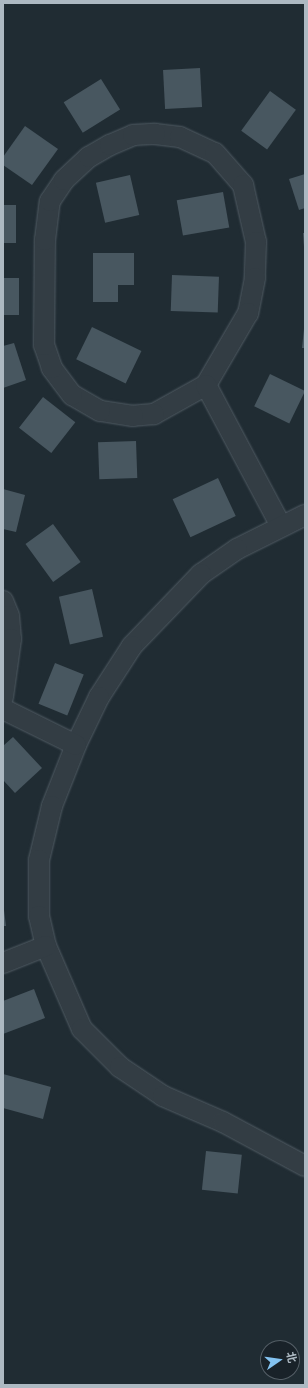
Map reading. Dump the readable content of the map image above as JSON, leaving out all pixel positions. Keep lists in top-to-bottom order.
{
  "north": "right"
}
